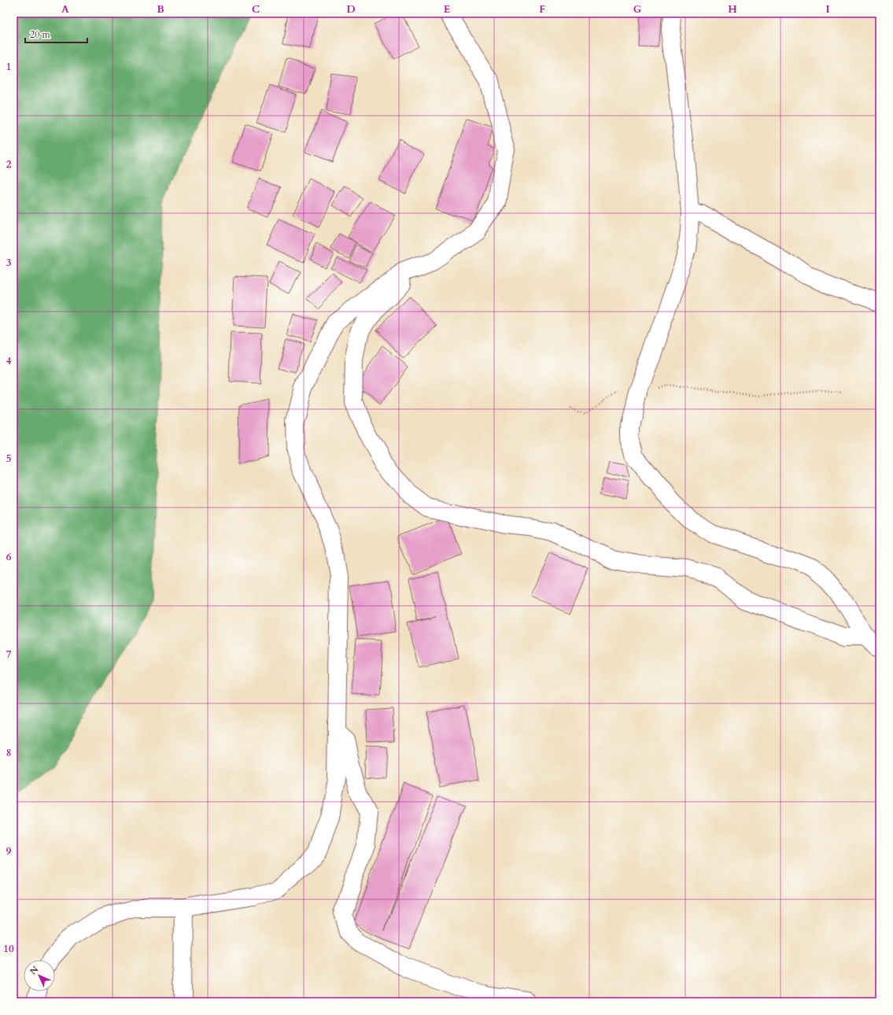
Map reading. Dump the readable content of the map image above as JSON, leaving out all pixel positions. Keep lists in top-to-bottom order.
{
  "scale_bar": "20 m",
  "north": "top left",
  "grid": {
    "columns": [
      "A",
      "B",
      "C",
      "D",
      "E",
      "F",
      "G",
      "H",
      "I"
    ],
    "rows": [
      "1",
      "2",
      "3",
      "4",
      "5",
      "6",
      "7",
      "8",
      "9",
      "10"
    ]
  }
}
